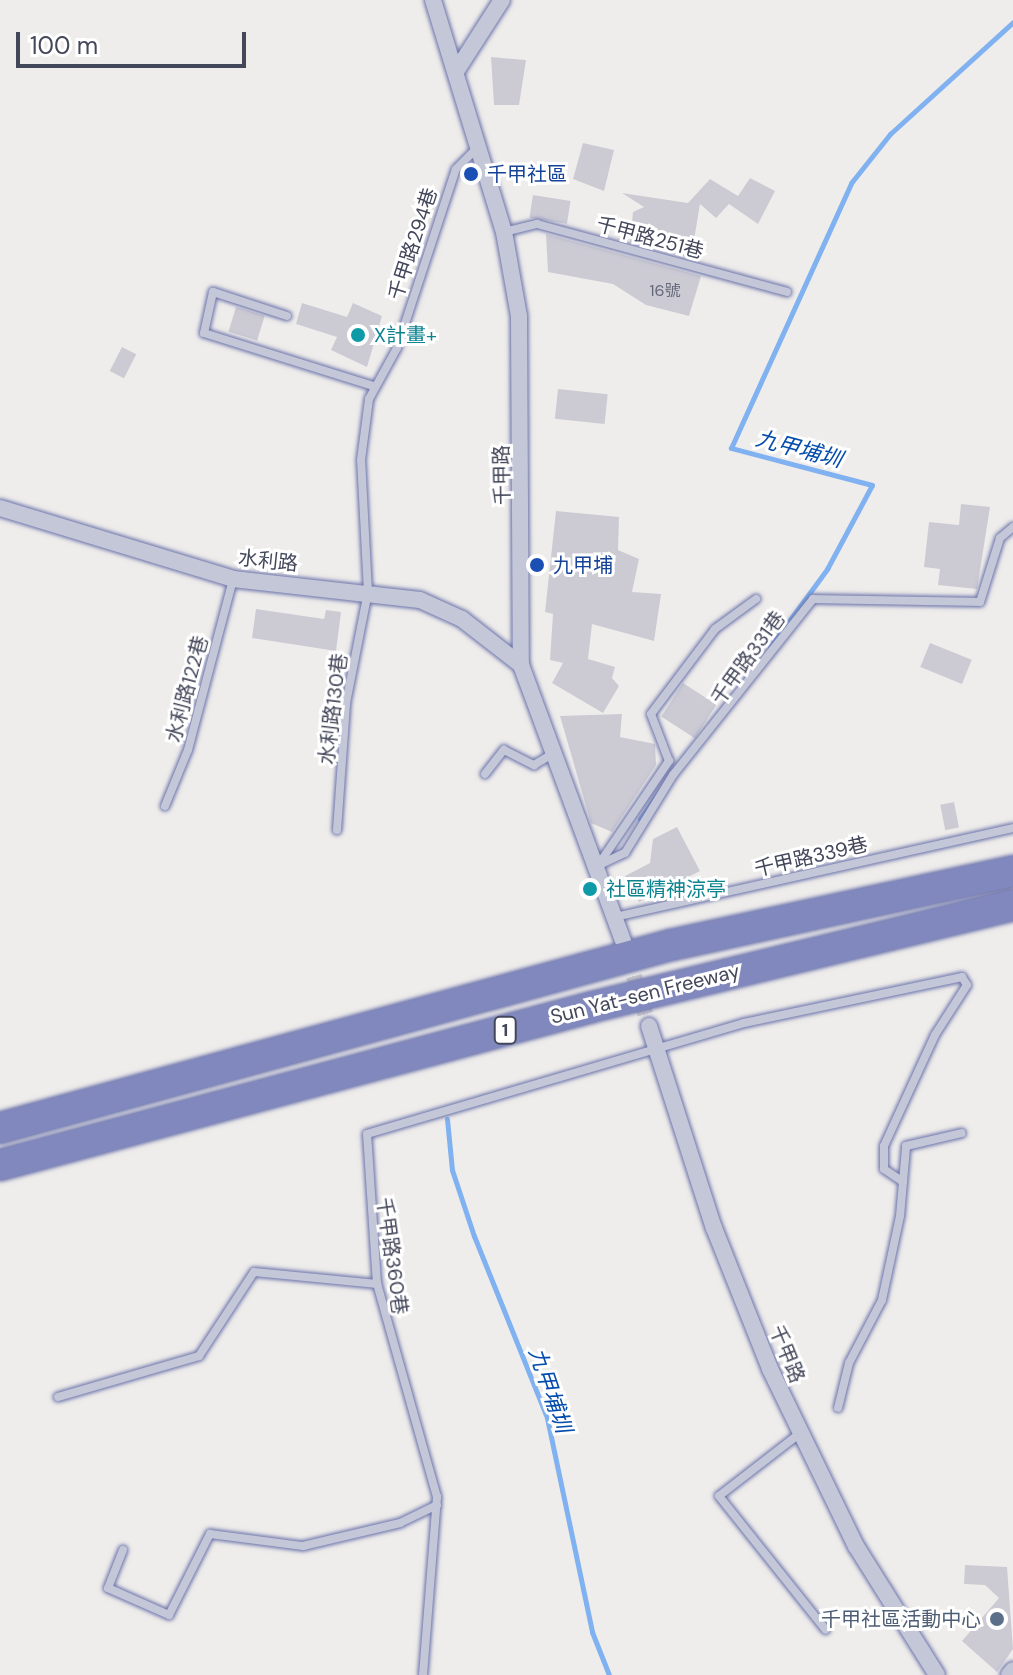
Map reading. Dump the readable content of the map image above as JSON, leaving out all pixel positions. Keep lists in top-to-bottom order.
{
  "streets": {
    "highway": ["Sun Yat-sen Freeway", "1"],
    "street": ["千甲路", "水利路"],
    "lane": [
      "千甲路251巷",
      "千甲路294巷",
      "千甲路331巷",
      "水利路122巷",
      "水利路130巷",
      "千甲路339巷",
      "千甲路360巷"
    ]
  },
  "crossings": [
    ["千甲路251巷", "千甲路"],
    ["千甲路294巷", "千甲路"],
    ["千甲路294巷", "水利路"],
    ["千甲路294巷", "水利路130巷"],
    ["千甲路", "水利路"],
    ["千甲路", "千甲路331巷"],
    ["千甲路", "千甲路339巷"],
    ["千甲路", "千甲路360巷"],
    ["水利路", "水利路122巷"],
    ["水利路", "水利路130巷"]
  ],
  "water": ["九甲埔圳"],
  "places": [
    "千甲社區",
    "X計畫+",
    "九甲埔",
    "社區精神涼亭",
    "千甲社區活動中心"
  ],
  "house_numbers": ["16號"],
  "scale_bar": "100 m"
}
